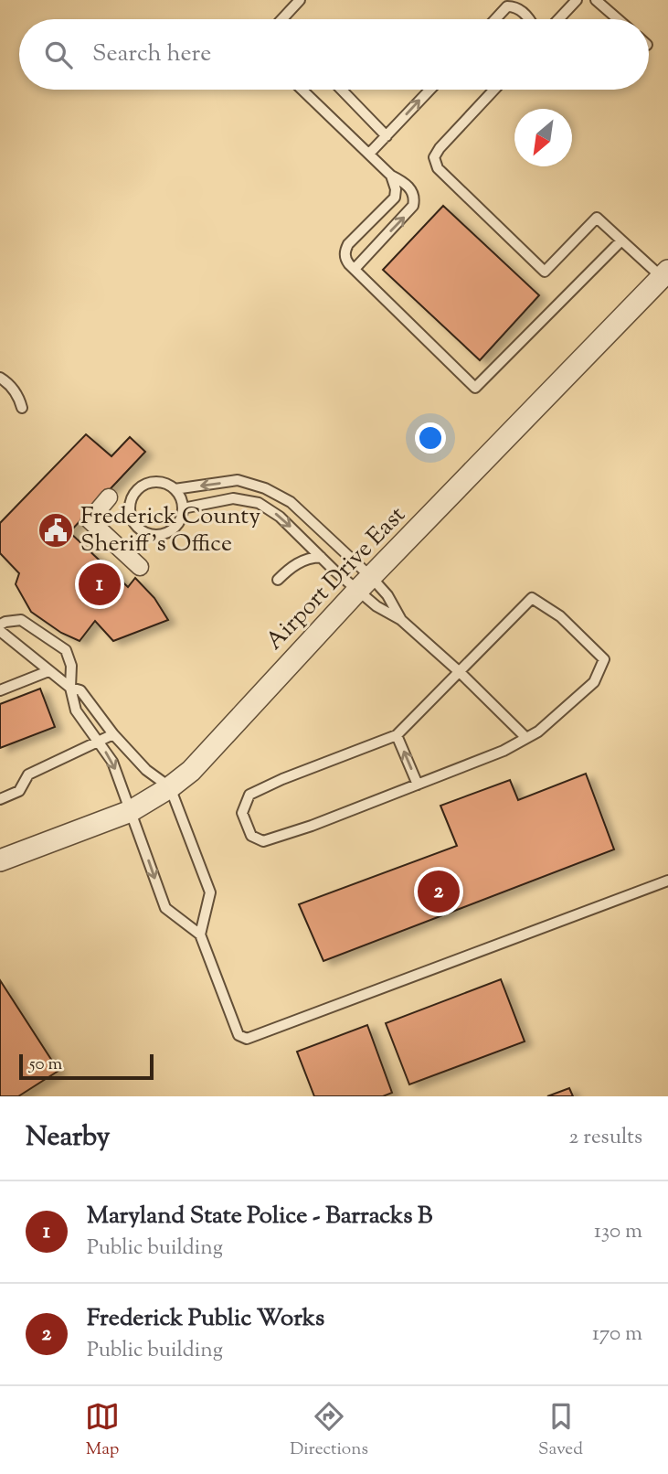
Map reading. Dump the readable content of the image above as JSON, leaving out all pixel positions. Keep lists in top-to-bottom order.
{
  "streets": {
    "street": ["Airport Drive East"]
  },
  "places": {
    "public building": ["Frederick County Sheriff's Office"]
  },
  "scale_bar": "50 m",
  "north": "bottom left",
  "page": {
    "search": "Search here",
    "pins": ["1", "2"],
    "scale": "50 m",
    "heading": ["Nearby", "2 results"],
    "list": [
      {
        "mark": "1",
        "name": "Maryland State Police - Barracks B",
        "note": "Public building",
        "value": "130 m"
      },
      {
        "mark": "2",
        "name": "Frederick Public Works",
        "note": "Public building",
        "value": "170 m"
      }
    ],
    "nav": ["Map", "Directions", "Saved"]
  }
}
